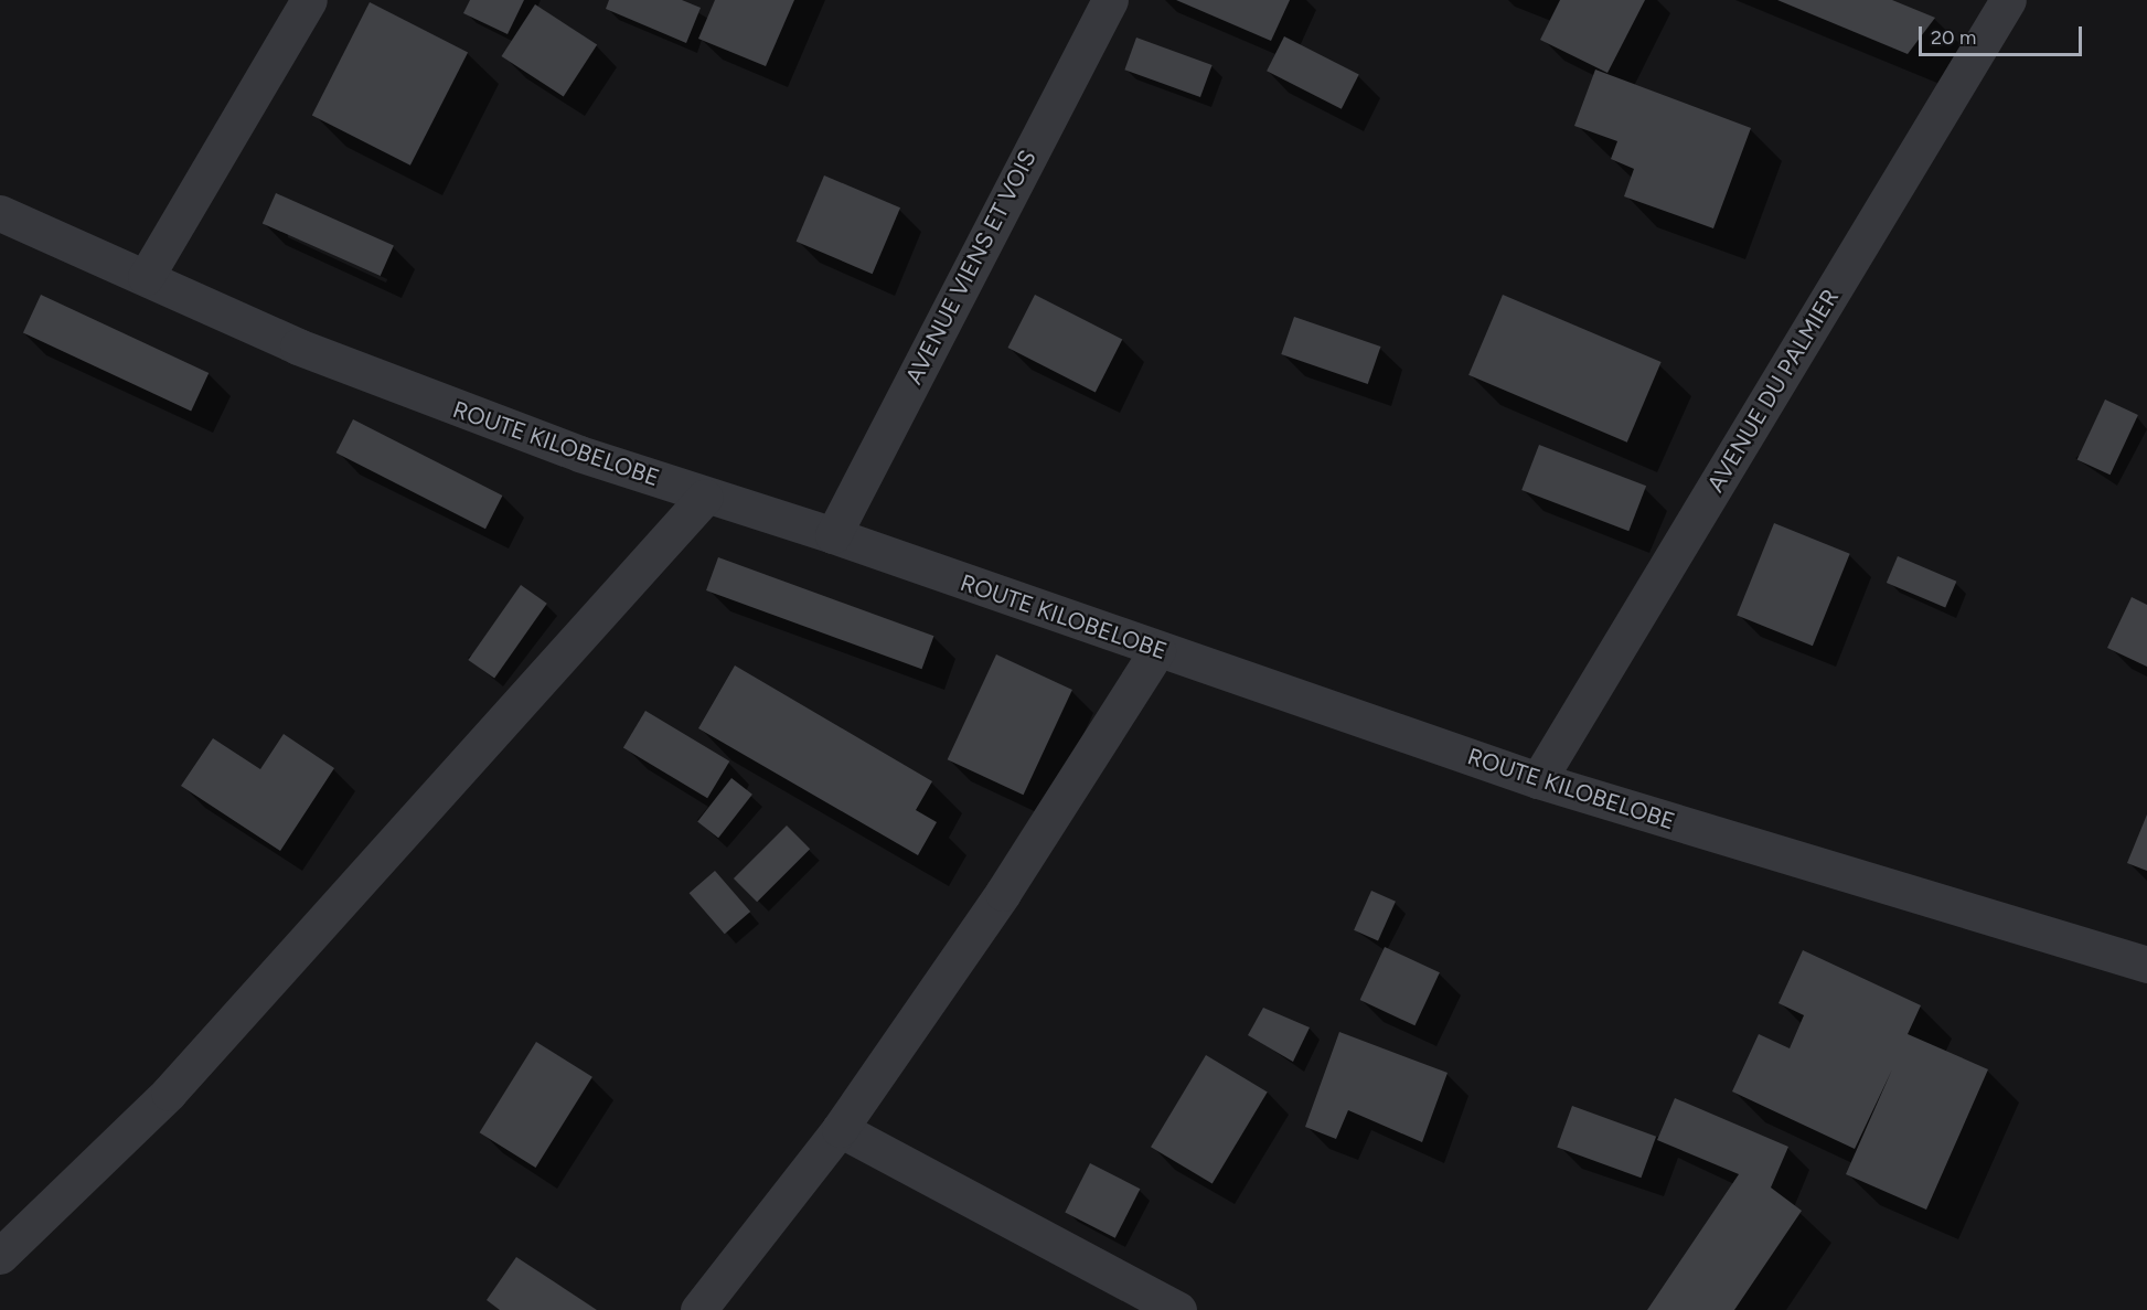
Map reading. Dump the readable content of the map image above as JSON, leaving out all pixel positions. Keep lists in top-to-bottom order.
{
  "streets": {
    "street": ["AVENUE VIENS ET VOIS", "AVENUE DU PALMIER", "ROUTE KILOBELOBE"]
  },
  "crossings": [
    ["AVENUE VIENS ET VOIS", "ROUTE KILOBELOBE"],
    ["AVENUE DU PALMIER", "ROUTE KILOBELOBE"]
  ],
  "scale_bar": "20 m"
}
